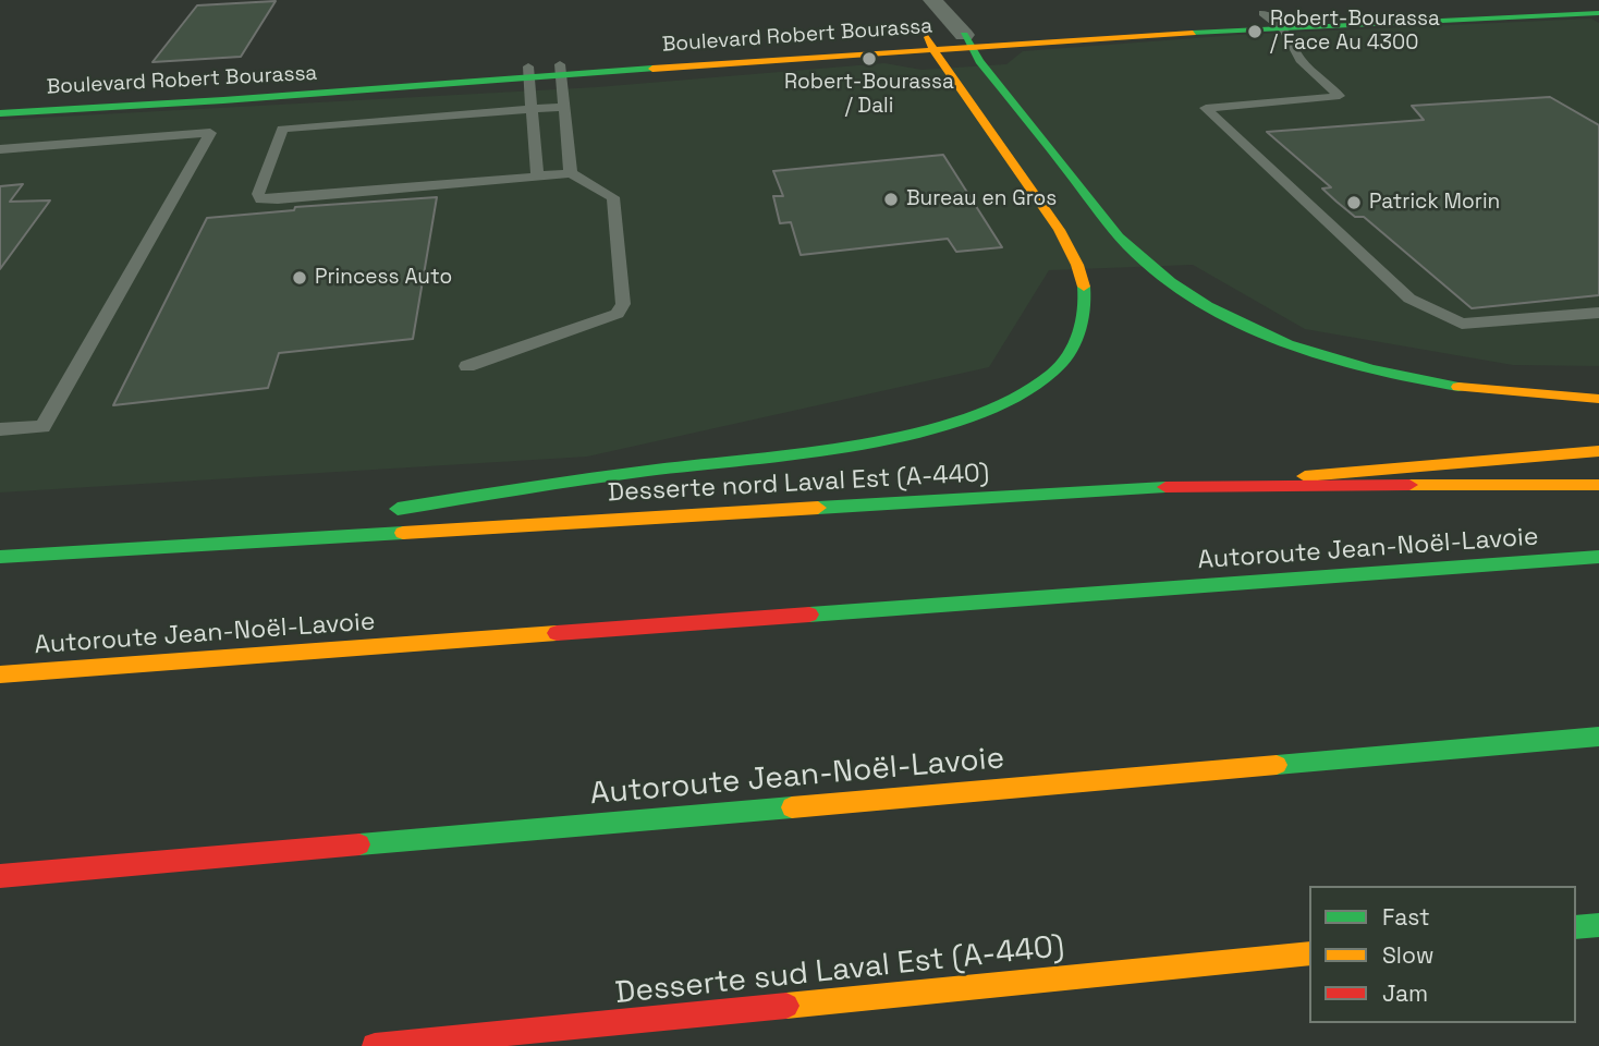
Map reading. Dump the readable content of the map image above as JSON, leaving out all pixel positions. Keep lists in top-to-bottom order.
{
  "streets": {
    "main road": [
      "Boulevard Robert Bourassa",
      "Desserte nord Laval Est (A-440)",
      "Autoroute Jean-Noël-Lavoie",
      "Desserte sud Laval Est (A-440)"
    ]
  },
  "places": [
    "Robert-Bourassa / Face Au 4300",
    "Robert-Bourassa / Dali",
    "Bureau en Gros",
    "Patrick Morin",
    "Princess Auto"
  ],
  "legend": ["Fast", "Slow", "Jam"]
}
